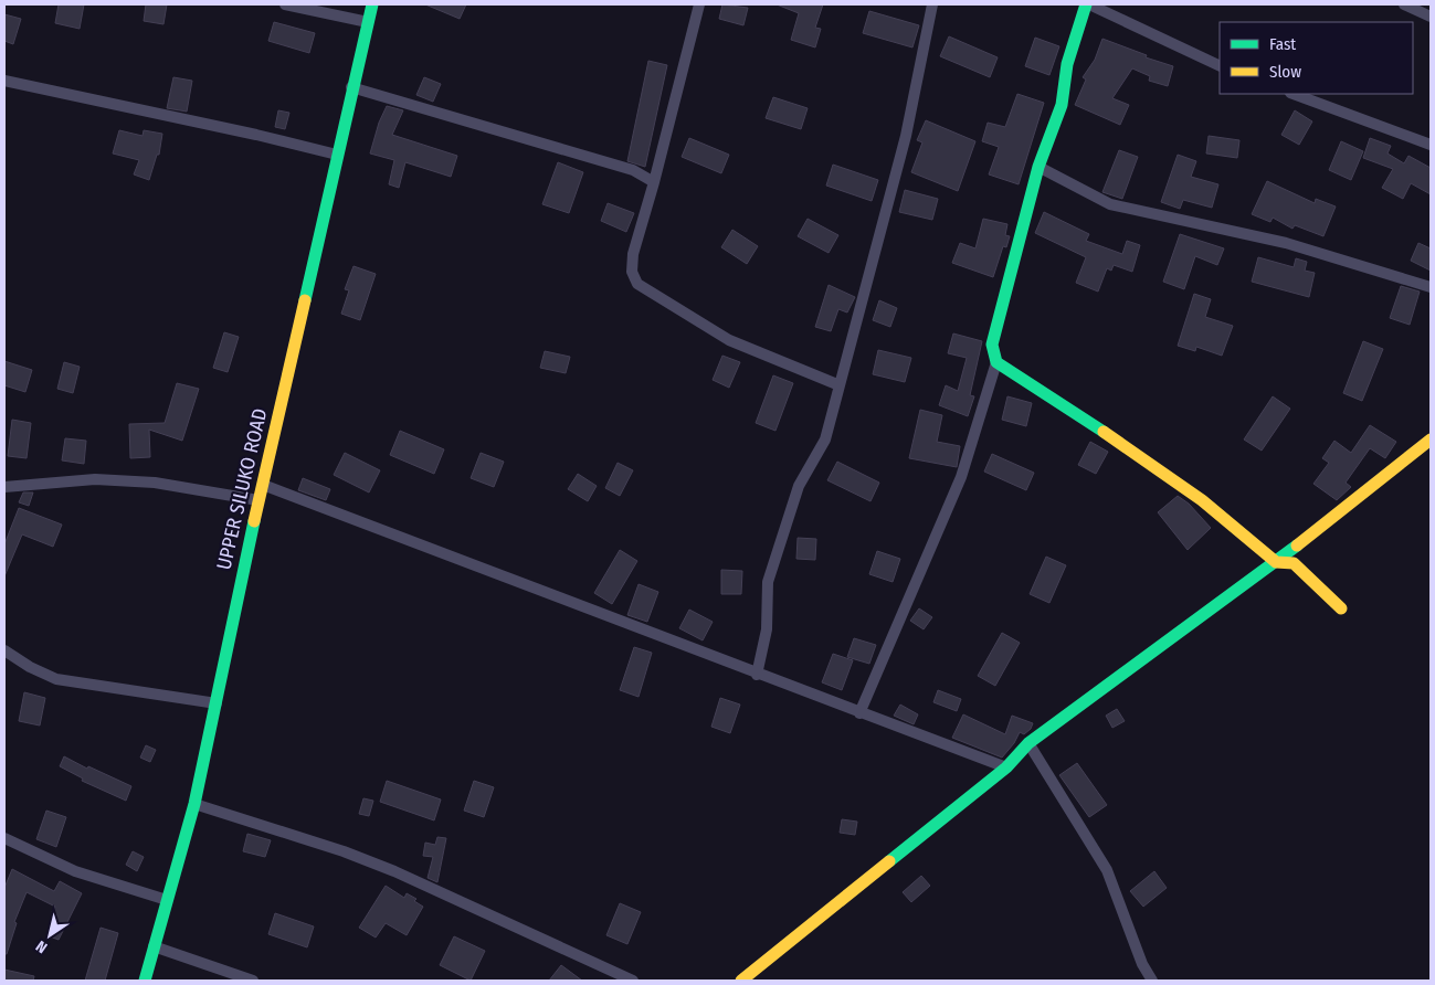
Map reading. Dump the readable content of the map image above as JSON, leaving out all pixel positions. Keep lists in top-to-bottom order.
{
  "streets": {
    "street": ["UPPER SILUKO ROAD"]
  },
  "legend": ["Fast", "Slow"],
  "north": "bottom left"
}
